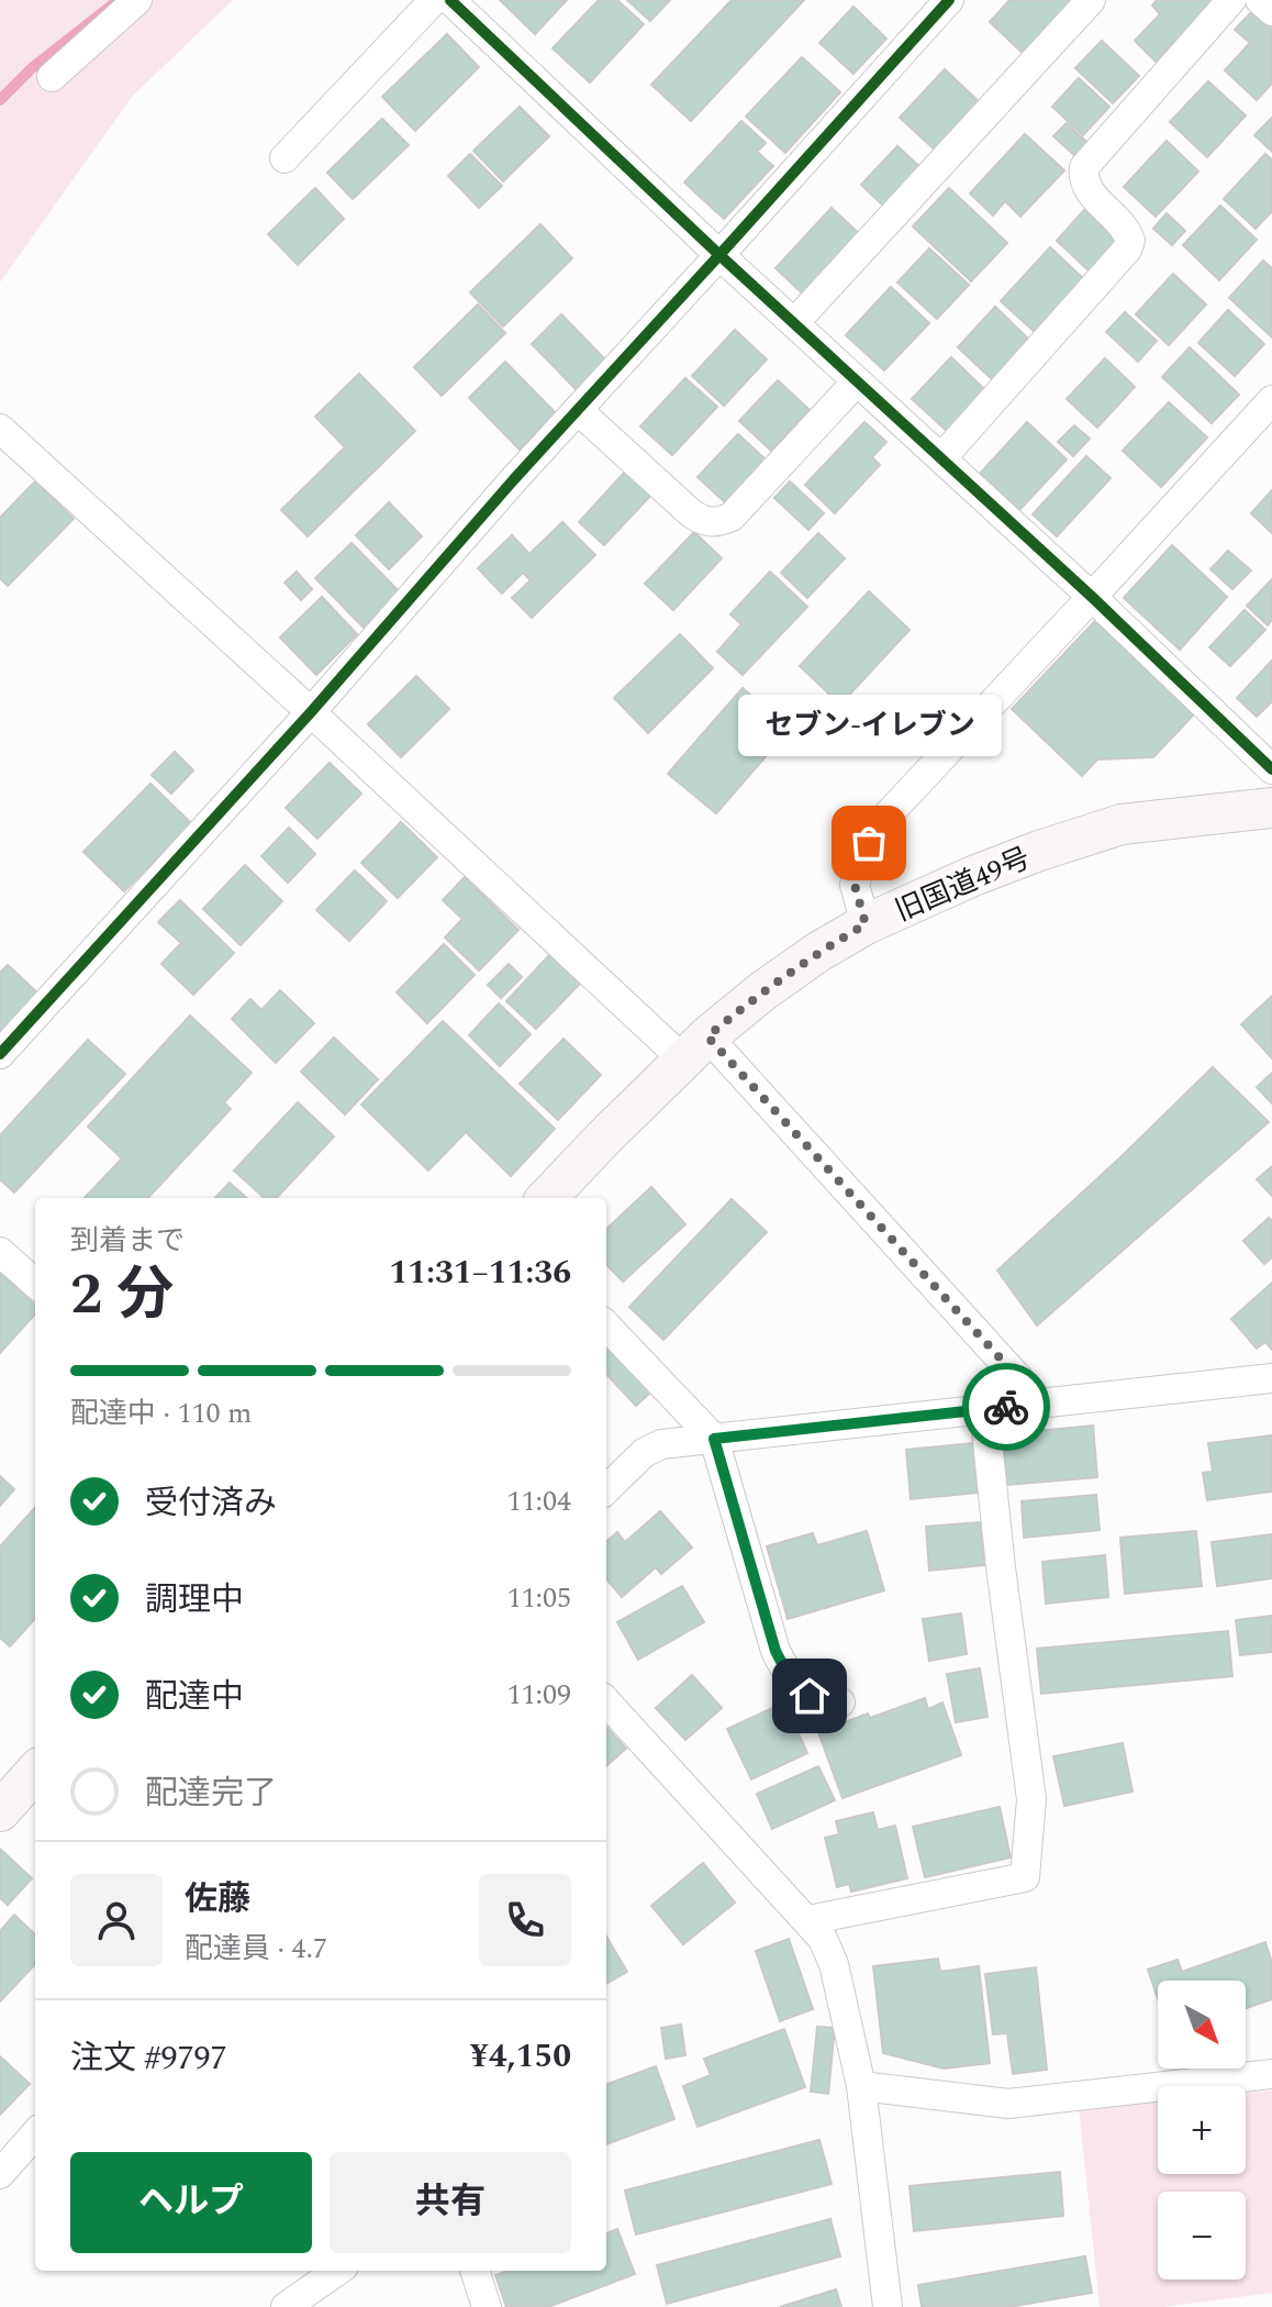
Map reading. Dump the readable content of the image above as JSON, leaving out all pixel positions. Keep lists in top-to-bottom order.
{
  "streets": {
    "street": ["旧国道49号"]
  },
  "places": ["セブン-イレブン"],
  "north": "bottom right",
  "page": {
    "bubble": "セブン-イレブン",
    "heading": ["2 分", "到着まで", "11:31–11:36"],
    "panel": [
      "佐藤",
      "配達員 · 4.7",
      "注文 #9797",
      "¥4,150"
    ],
    "bar": "配達中 · 110 m",
    "list": [
      ["受付済み", "11:04"],
      ["調理中", "11:05"],
      ["配達中", "11:09"],
      "配達完了"
    ],
    "map_buttons": ["+", "−"],
    "buttons": ["ヘルプ", "共有"]
  }
}
